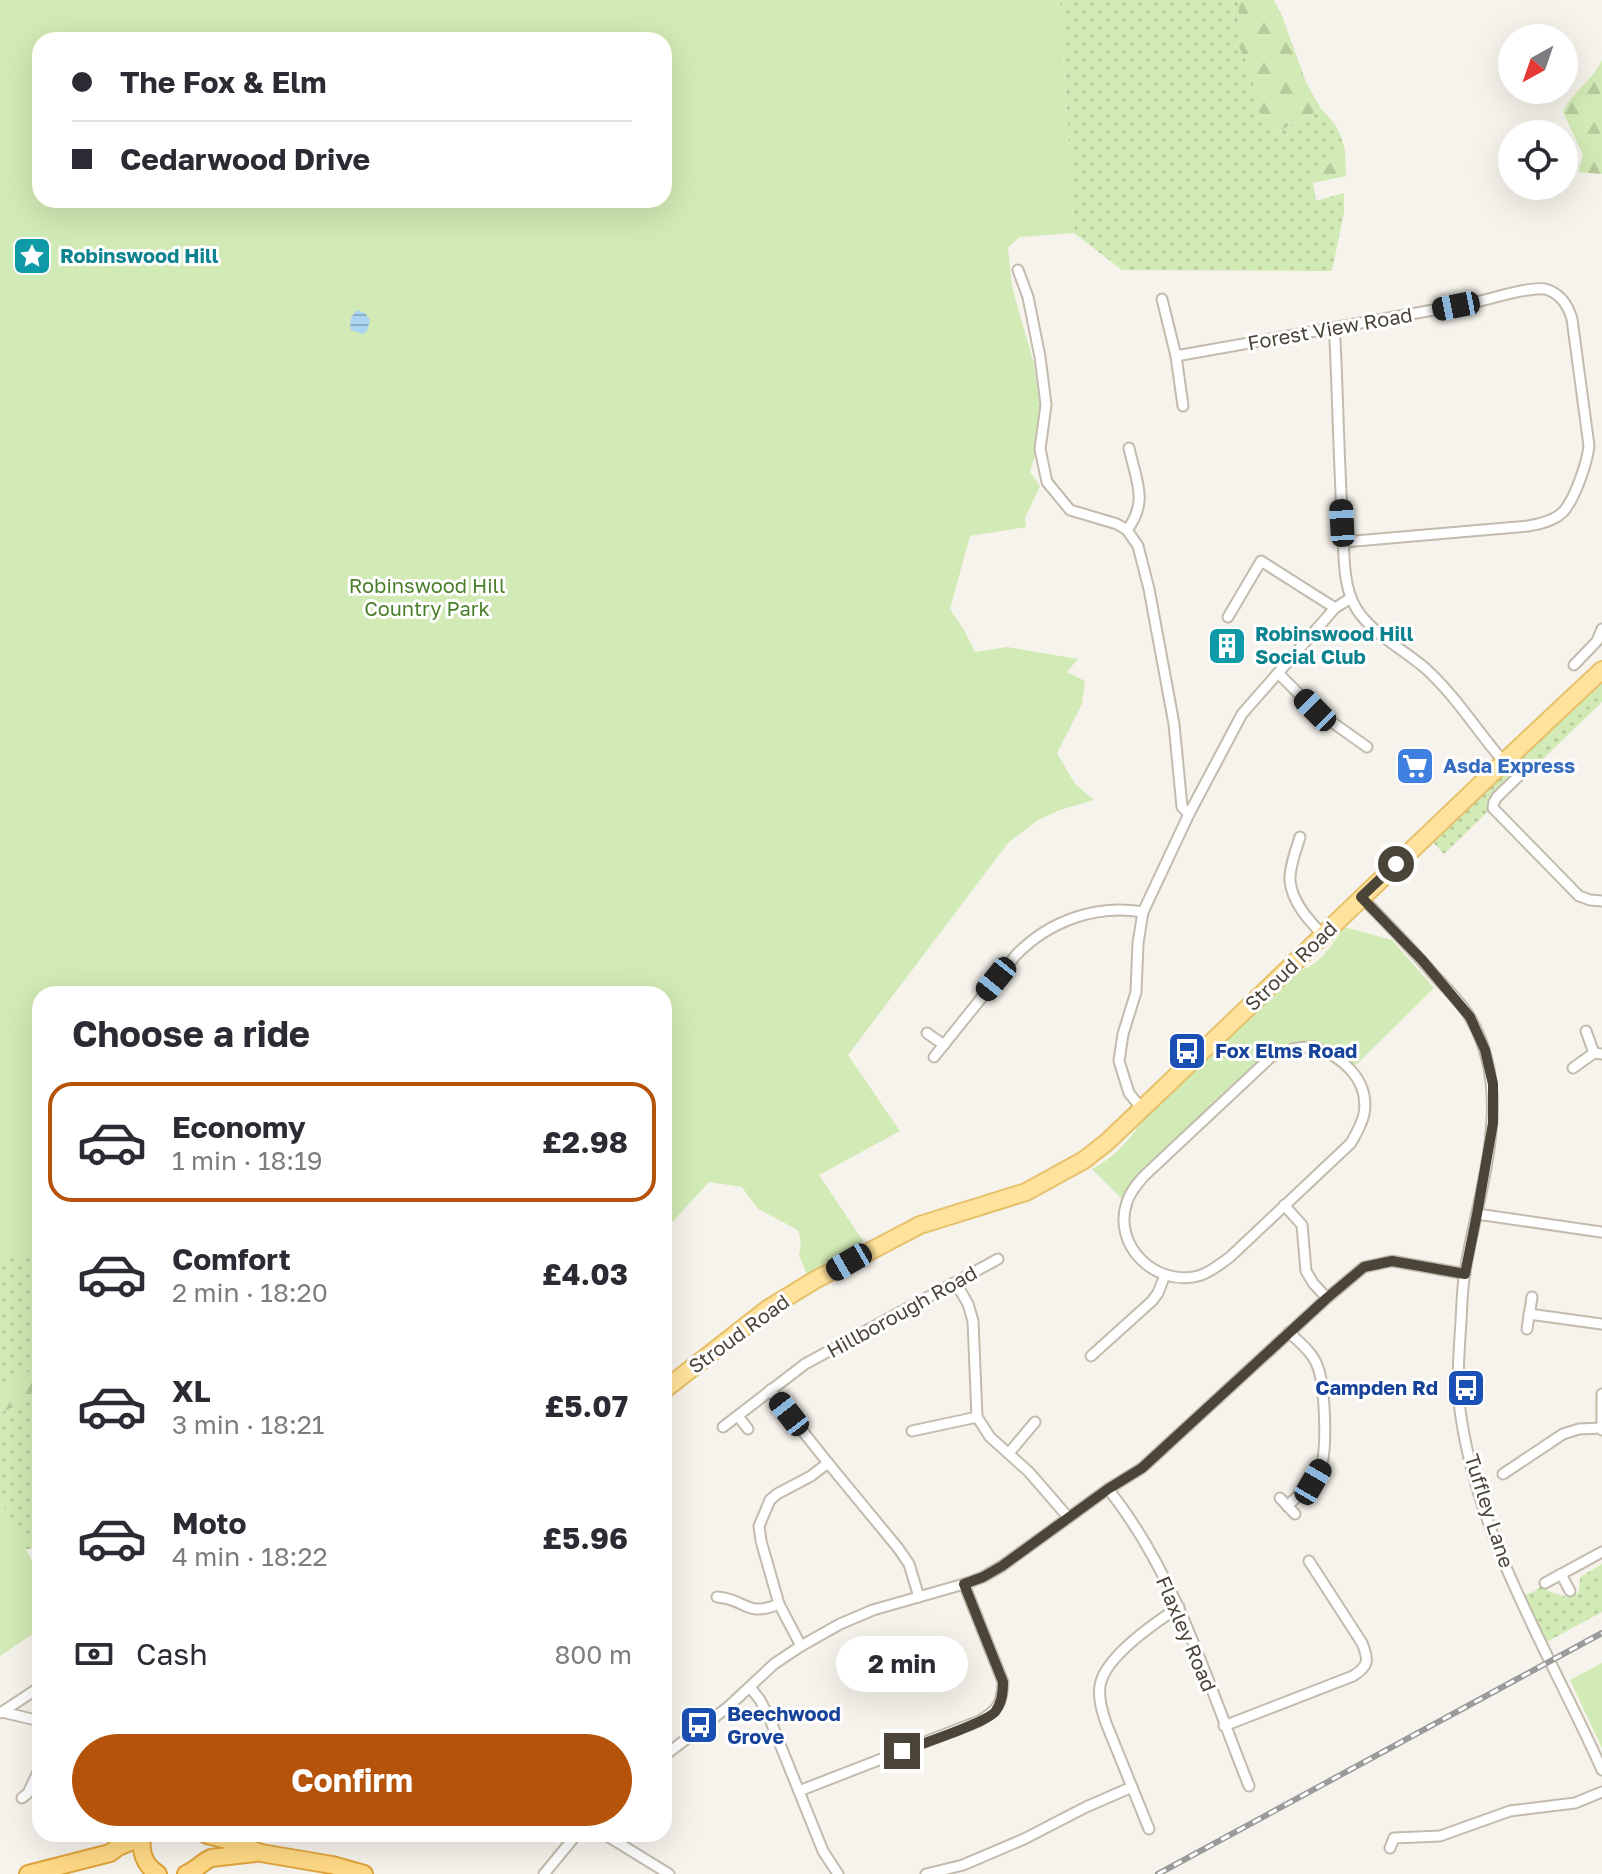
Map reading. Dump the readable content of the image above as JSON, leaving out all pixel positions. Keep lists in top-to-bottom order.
{
  "streets": {
    "main road": ["Stroud Road"],
    "street": [
      "Forest View Road",
      "Hillborough Road",
      "Tuffley Lane",
      "Flaxley Road"
    ]
  },
  "crossings": [
    ["Stroud Road", "Tuffley Lane"]
  ],
  "parks": ["Robinswood Hill Country Park"],
  "places": {
    "place": ["Robinswood Hill"],
    "building": ["Robinswood Hill Social Club"],
    "supermarket": ["Asda Express"],
    "bus stop": ["Fox Elms Road", "Campden Rd", "Beechwood Grove"]
  },
  "north": "bottom left",
  "page": {
    "banner": ["The Fox & Elm", "Cedarwood Drive"],
    "heading": "Choose a ride",
    "list": [
      {
        "name": "Economy",
        "note": "1 min · 18:19",
        "value": "£2.98"
      },
      {
        "name": "Comfort",
        "note": "2 min · 18:20",
        "value": "£4.03"
      },
      {
        "name": "XL",
        "note": "3 min · 18:21",
        "value": "£5.07"
      },
      {
        "name": "Moto",
        "note": "4 min · 18:22",
        "value": "£5.96"
      }
    ],
    "pay": ["Cash", "800 m"],
    "bubble": "2 min",
    "buttons": "Confirm"
  }
}
